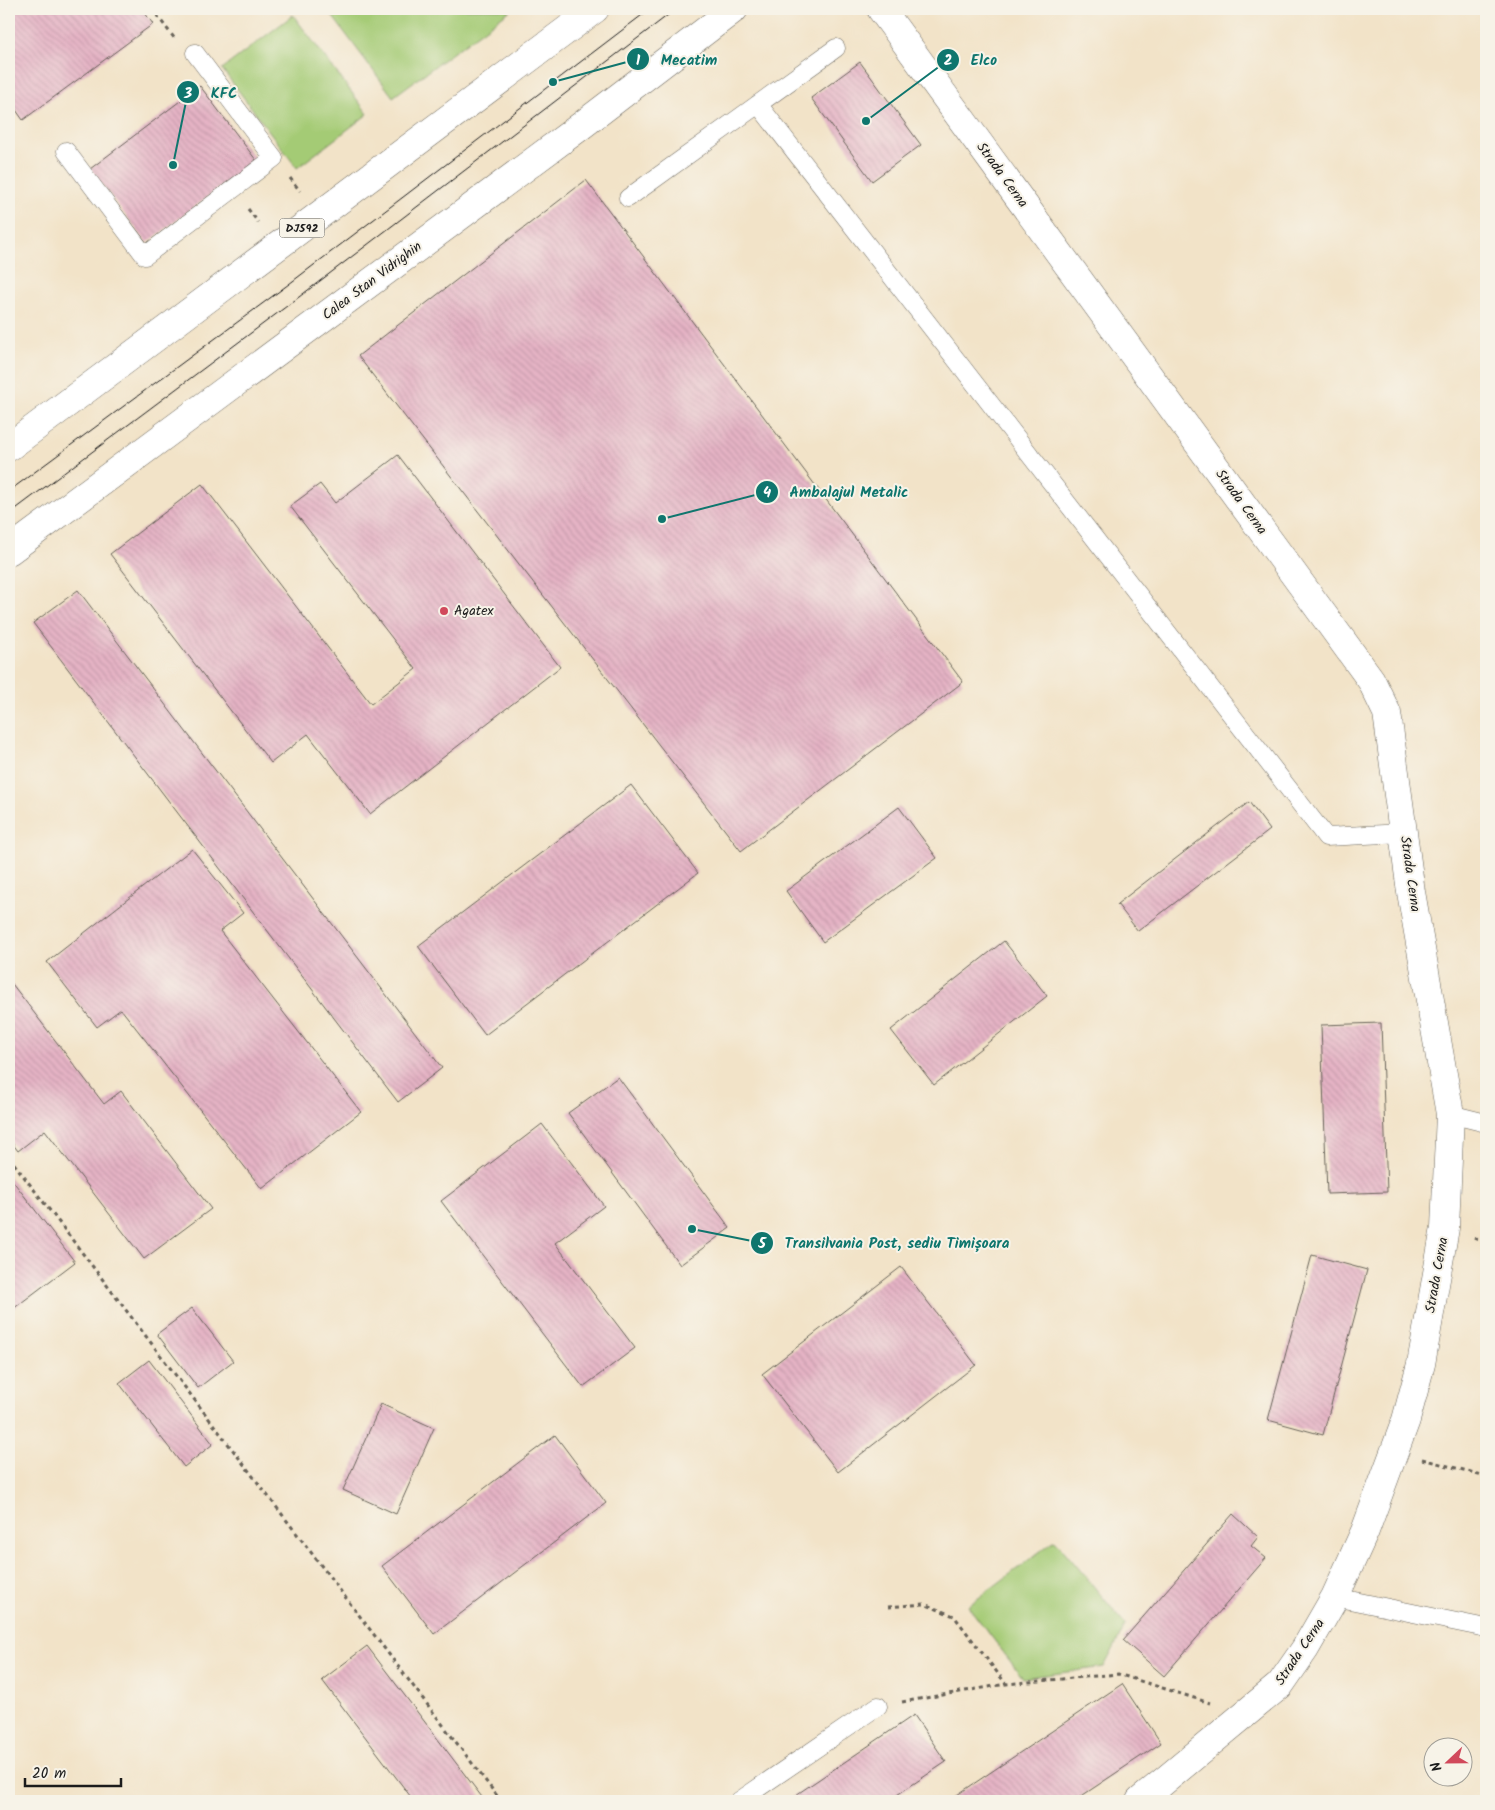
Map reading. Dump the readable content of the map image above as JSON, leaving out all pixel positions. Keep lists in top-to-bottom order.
{
  "streets": {
    "street": ["Strada Cerna", "DJ592", "Calea Stan Vidrighin"]
  },
  "places": [
    "Mecatim",
    "Elco",
    "KFC",
    "Ambalajul Metalic",
    "Agatex",
    "Transilvania Post, sediu Timișoara"
  ],
  "scale_bar": "20 m",
  "north": "left"
}
